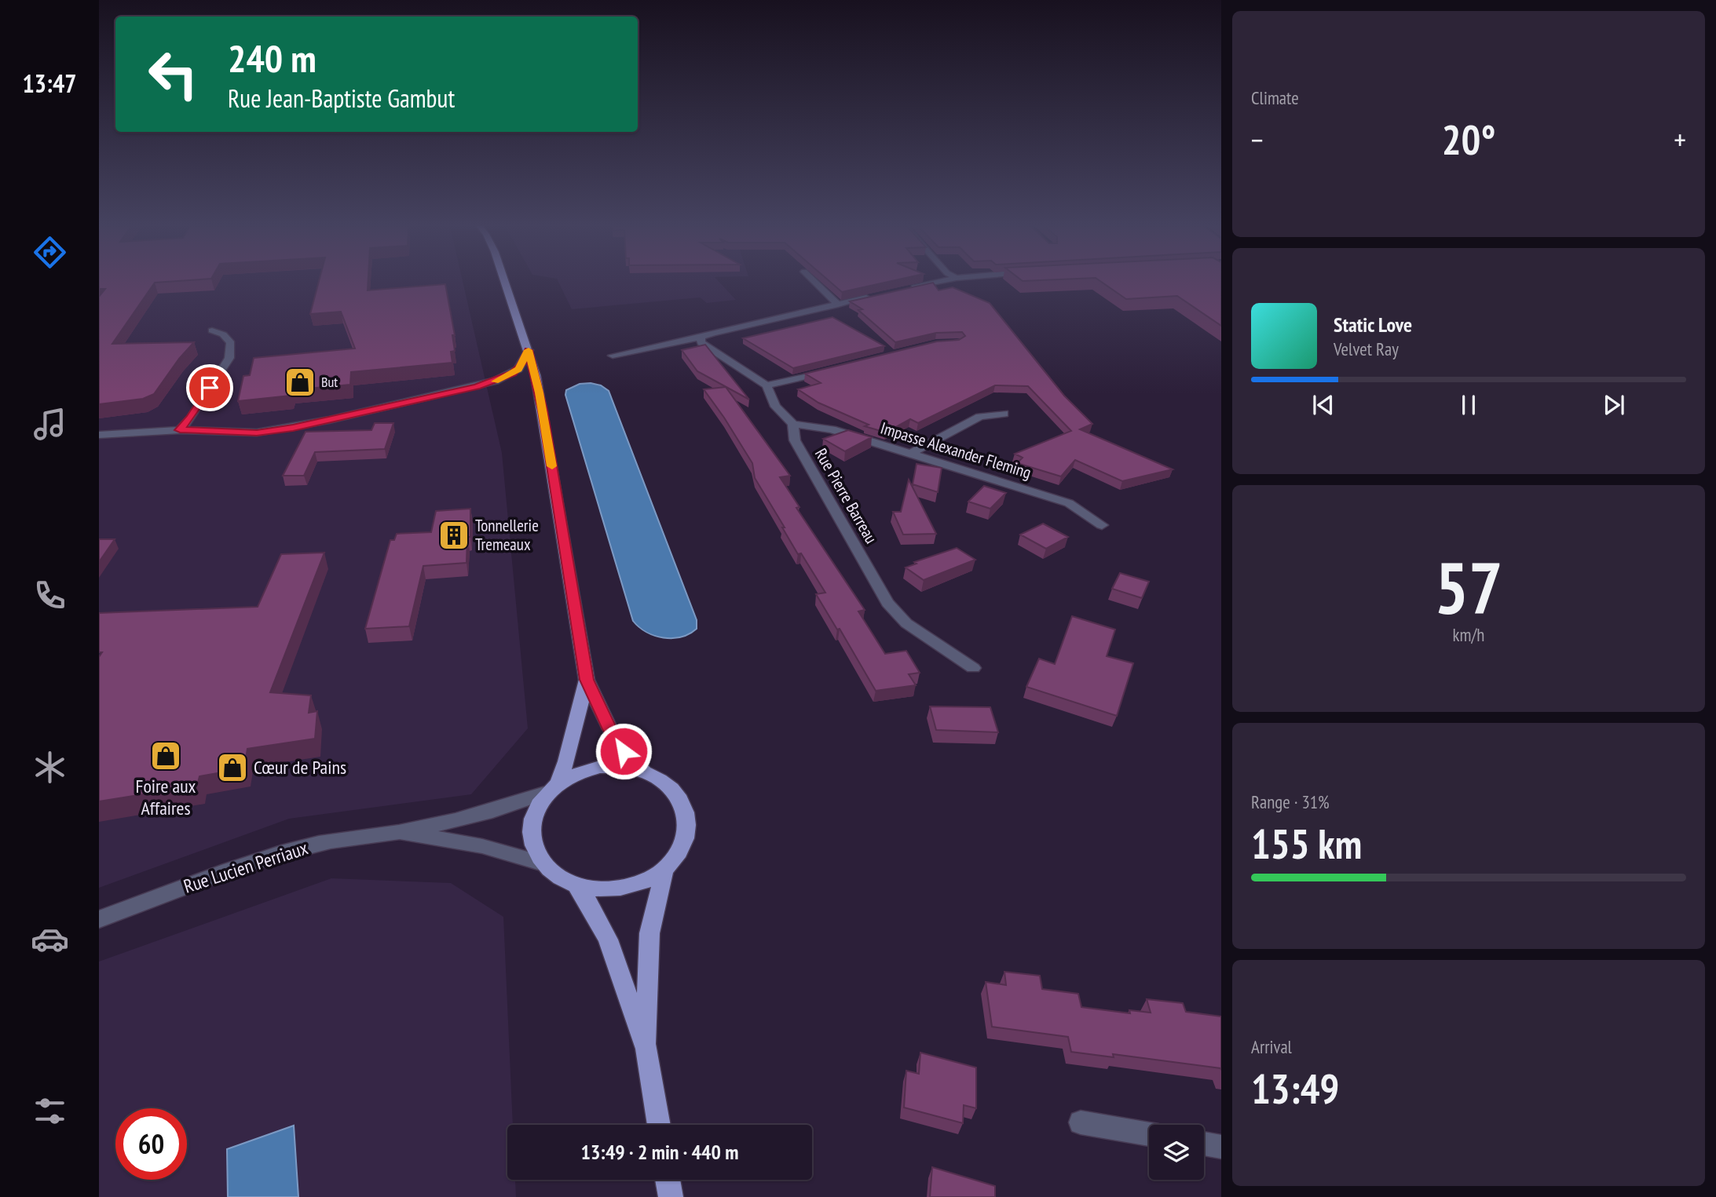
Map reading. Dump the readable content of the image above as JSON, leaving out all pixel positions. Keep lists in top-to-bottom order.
{
  "streets": {
    "street": ["Impasse Alexander Fleming", "Rue Pierre Barreau", "Rue Lucien Perriaux"]
  },
  "crossings": [
    ["Impasse Alexander Fleming", "Rue Pierre Barreau"]
  ],
  "places": {
    "shop": ["But", "Foire aux Affaires", "Cœur de Pains"],
    "building": ["Tonnellerie Tremeaux"]
  },
  "page": {
    "tabs": "13:47",
    "tile": [
      "Climate",
      ["57", "km/h"],
      ["Range · 31%", "155 km"],
      ["Arrival", "13:49"]
    ],
    "turn": ["240 m", "Rue Jean-Baptiste Gambut"],
    "heat": ["−", "20°", "+"],
    "song": ["Static Love", "Velvet Ray"],
    "limit": "60",
    "trip": "13:49 · 2 min · 440 m"
  }
}
